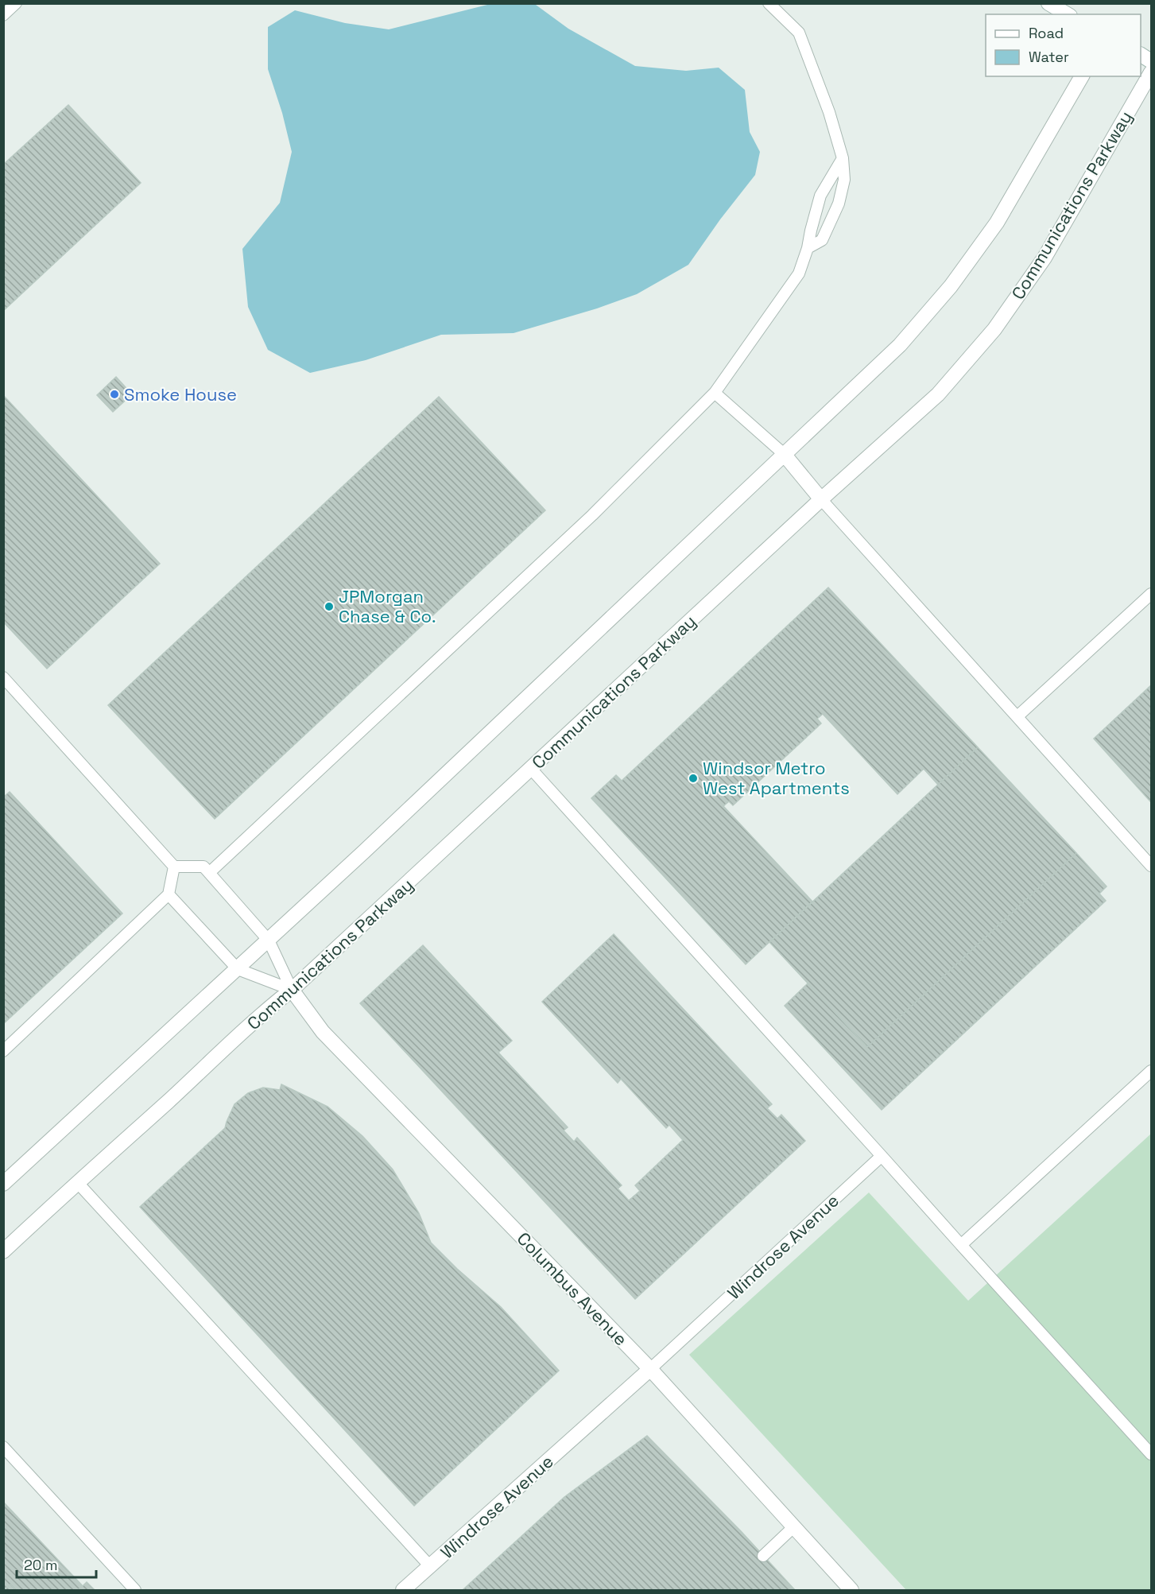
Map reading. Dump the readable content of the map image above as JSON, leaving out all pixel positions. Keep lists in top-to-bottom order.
{
  "streets": {
    "street": ["Communications Parkway", "Windrose Avenue", "Columbus Avenue"]
  },
  "crossings": [
    ["Communications Parkway", "Columbus Avenue"],
    ["Windrose Avenue", "Columbus Avenue"]
  ],
  "places": ["Smoke House", "JPMorgan Chase & Co.", "Windsor Metro West Apartments"],
  "legend": ["Road", "Water"],
  "scale_bar": "20 m"
}
